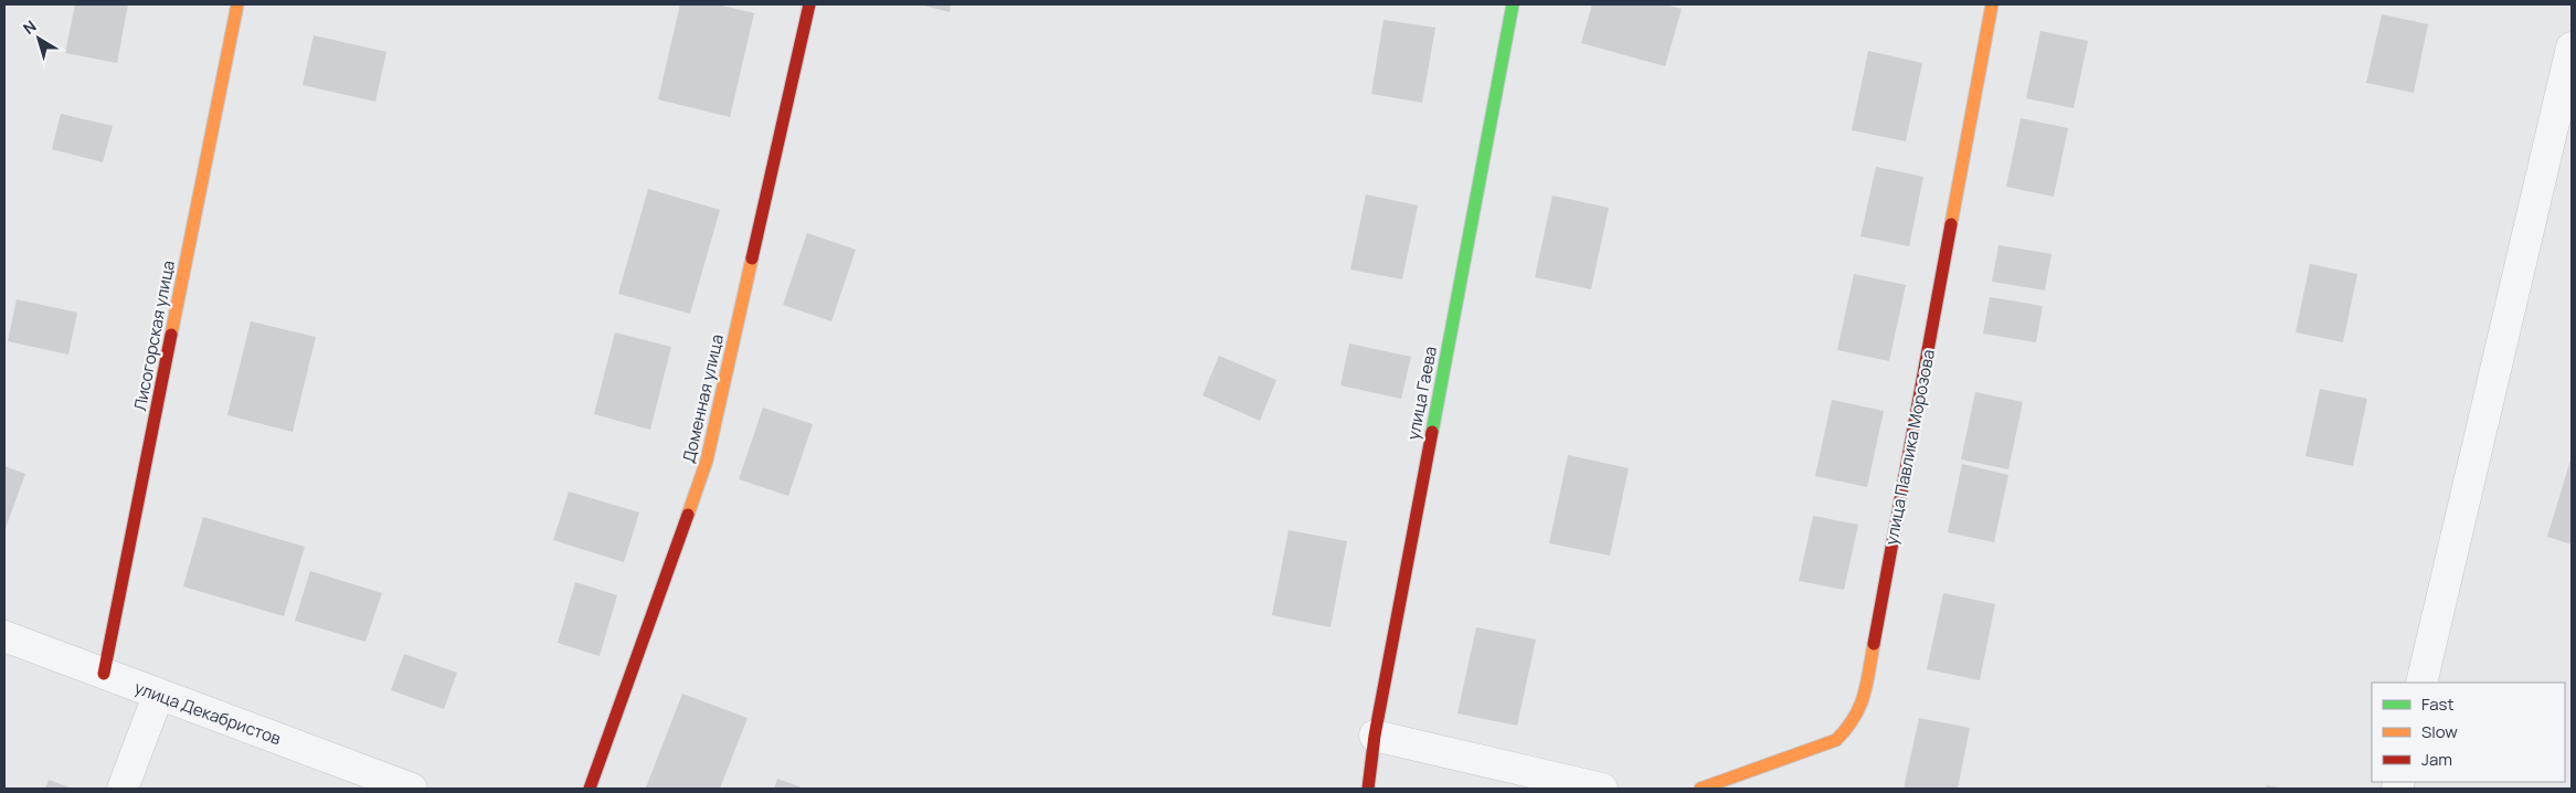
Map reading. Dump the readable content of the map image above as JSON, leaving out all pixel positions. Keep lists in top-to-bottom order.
{
  "streets": {
    "street": [
      "Лисогорская улица",
      "улица Гаева",
      "Доменная улица",
      "улица Павлика Морозова",
      "улица Декабристов"
    ]
  },
  "crossings": [
    ["Лисогорская улица", "улица Декабристов"]
  ],
  "legend": ["Fast", "Slow", "Jam"],
  "north": "top left"
}
